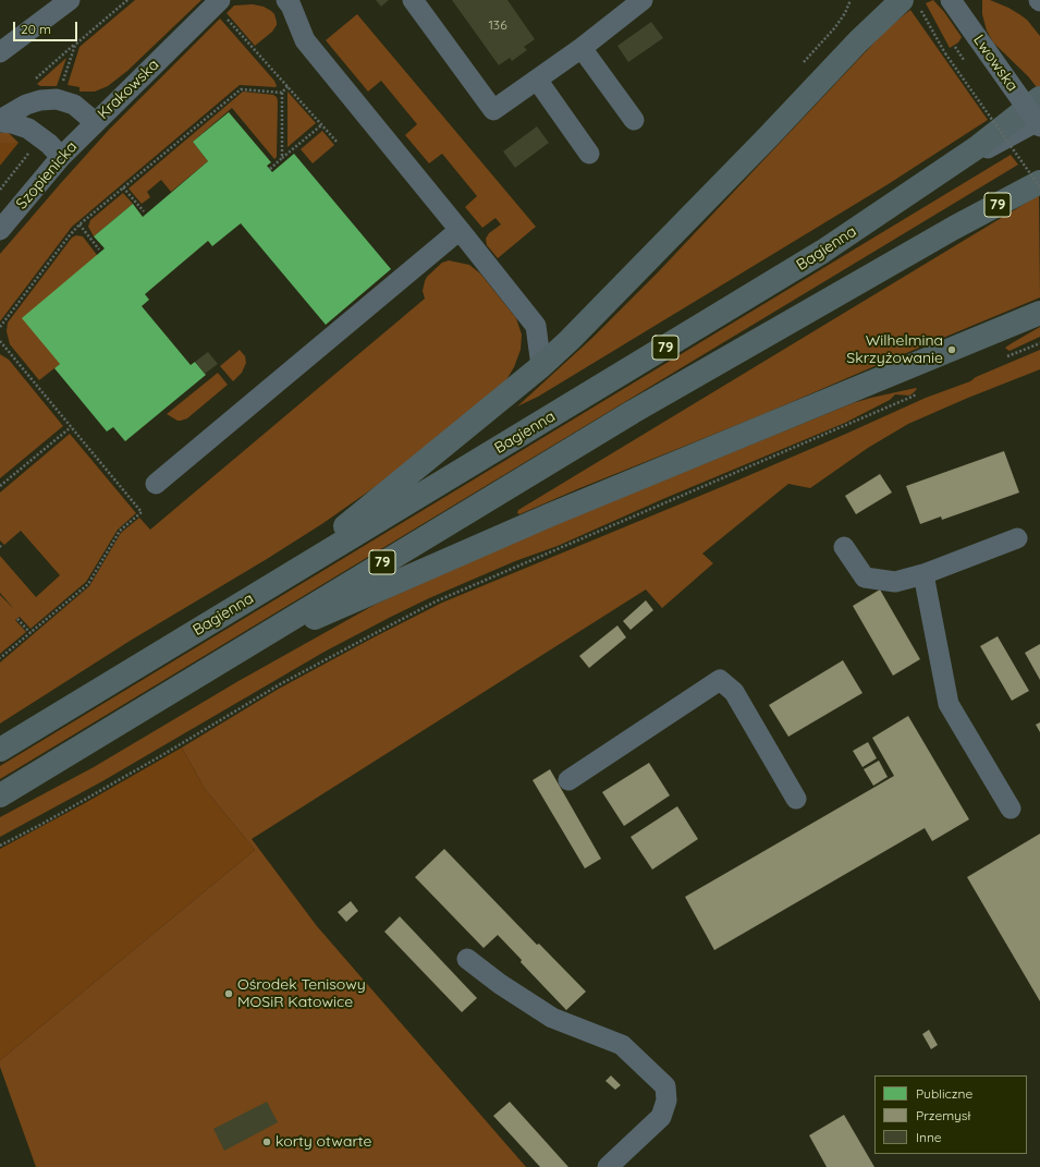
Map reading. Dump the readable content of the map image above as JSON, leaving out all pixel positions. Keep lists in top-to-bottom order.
{
  "streets": {
    "main road": ["79", "Bagienna"],
    "street": ["Lwowska", "Krakowska", "Szopienicka"]
  },
  "crossings": [
    ["Krakowska", "Szopienicka"]
  ],
  "places": ["Wilhelmina Skrzyżowanie", "Ośrodek Tenisowy MOSiR Katowice", "korty otwarte"],
  "house_numbers": ["136"],
  "legend": ["Publiczne", "Przemysł", "Inne"],
  "scale_bar": "20 m"
}
